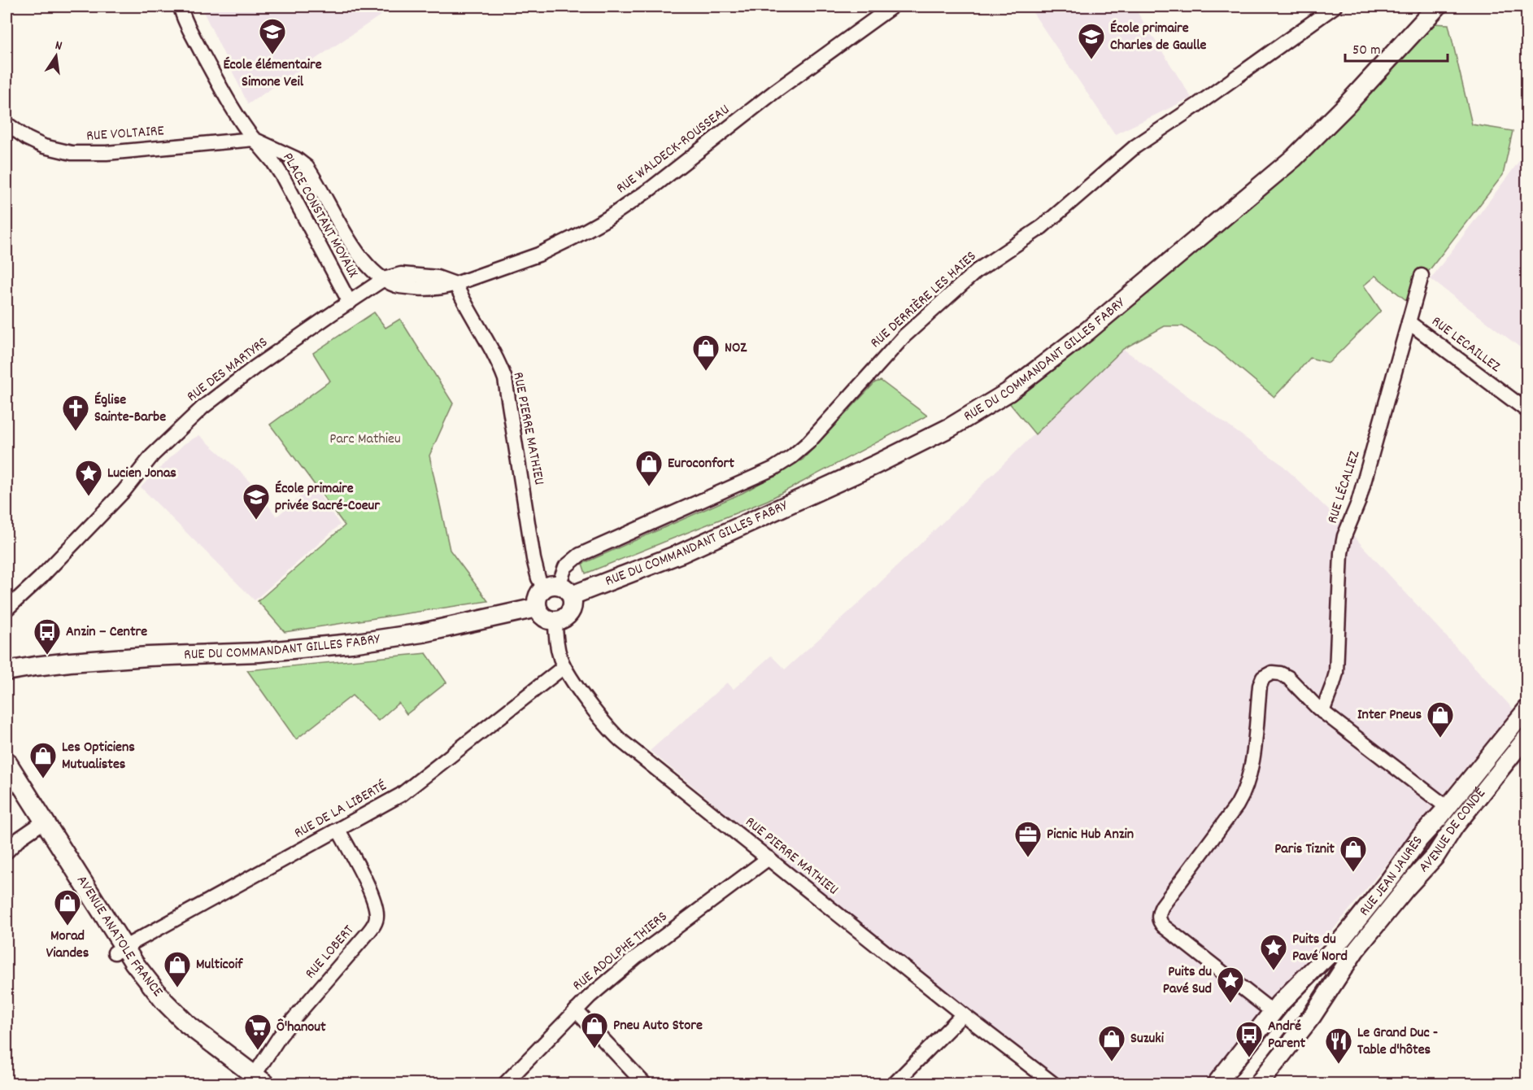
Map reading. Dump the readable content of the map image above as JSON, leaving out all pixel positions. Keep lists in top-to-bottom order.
{
  "streets": {
    "street": [
      "RUE VOLTAIRE",
      "RUE WALDECK-ROUSSEAU",
      "PLACE CONSTANT MOYAUX",
      "RUE DERRIÈRE LES HAIES",
      "RUE LECAILLEZ",
      "RUE DU COMMANDANT GILLES FABRY",
      "RUE DES MARTYRS",
      "RUE PIERRE MATHIEU",
      "RUE LÉCALIEZ",
      "RUE DE LA LIBERTÉ",
      "AVENUE DE CONDÉ",
      "RUE JEAN JAURÈS",
      "AVENUE ANATOLE FRANCE",
      "RUE ADOLPHE THIERS",
      "RUE LOBERT"
    ]
  },
  "crossings": [
    ["RUE VOLTAIRE", "PLACE CONSTANT MOYAUX"],
    ["RUE WALDECK-ROUSSEAU", "RUE PIERRE MATHIEU"],
    ["PLACE CONSTANT MOYAUX", "RUE DES MARTYRS"],
    ["RUE DERRIÈRE LES HAIES", "RUE DU COMMANDANT GILLES FABRY"],
    ["RUE DERRIÈRE LES HAIES", "RUE PIERRE MATHIEU"],
    ["RUE LECAILLEZ", "RUE LÉCALIEZ"],
    ["RUE DU COMMANDANT GILLES FABRY", "RUE PIERRE MATHIEU"],
    ["RUE PIERRE MATHIEU", "RUE DE LA LIBERTÉ"],
    ["RUE PIERRE MATHIEU", "RUE ADOLPHE THIERS"],
    ["RUE DE LA LIBERTÉ", "AVENUE ANATOLE FRANCE"],
    ["RUE DE LA LIBERTÉ", "RUE LOBERT"],
    ["AVENUE DE CONDÉ", "RUE JEAN JAURÈS"],
    ["AVENUE ANATOLE FRANCE", "RUE LOBERT"]
  ],
  "parks": ["Parc Mathieu"],
  "places": {
    "school or university": ["École élémentaire Simone Veil", "École primaire Charles de Gaulle", "École primaire privée Sacré-Coeur"],
    "shop": [
      "NOZ",
      "Euroconfort",
      "Inter Pneus",
      "Les Opticiens Mutualistes",
      "Paris Tiznit",
      "Morad Viandes",
      "Multicoif",
      "Pneu Auto Store",
      "Suzuki"
    ],
    "church": ["Église Sainte-Barbe"],
    "place": ["Lucien Jonas", "Puits du Pavé Nord", "Puits du Pavé Sud"],
    "bus stop": ["Anzin – Centre", "André Parent"],
    "office": ["Picnic Hub Anzin"],
    "supermarket": ["Ô'hanout"],
    "restaurant": ["Le Grand Duc - Table d'hôtes"]
  },
  "scale_bar": "50 m",
  "north": "top"
}
